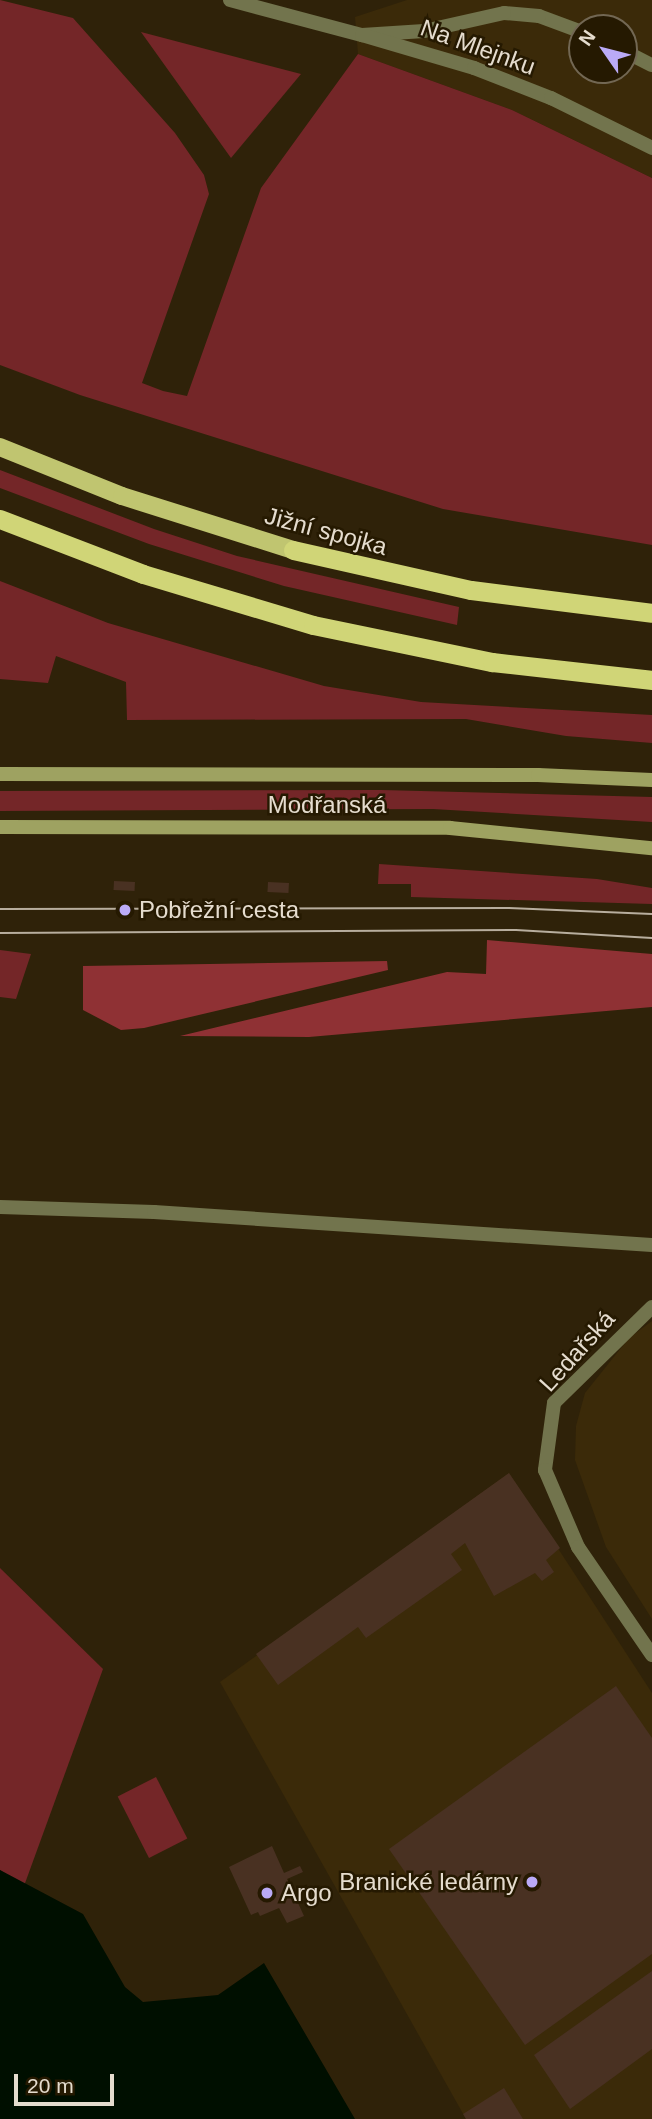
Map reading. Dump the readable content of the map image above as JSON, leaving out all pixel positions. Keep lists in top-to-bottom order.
{
  "streets": {
    "highway": ["Jižní spojka"],
    "main road": ["Modřanská"],
    "street": ["Na Mlejnku", "Ledařská"]
  },
  "places": ["Pobřežní cesta", "Branické ledárny", "Argo"],
  "scale_bar": "20 m",
  "north": "top left"
}
